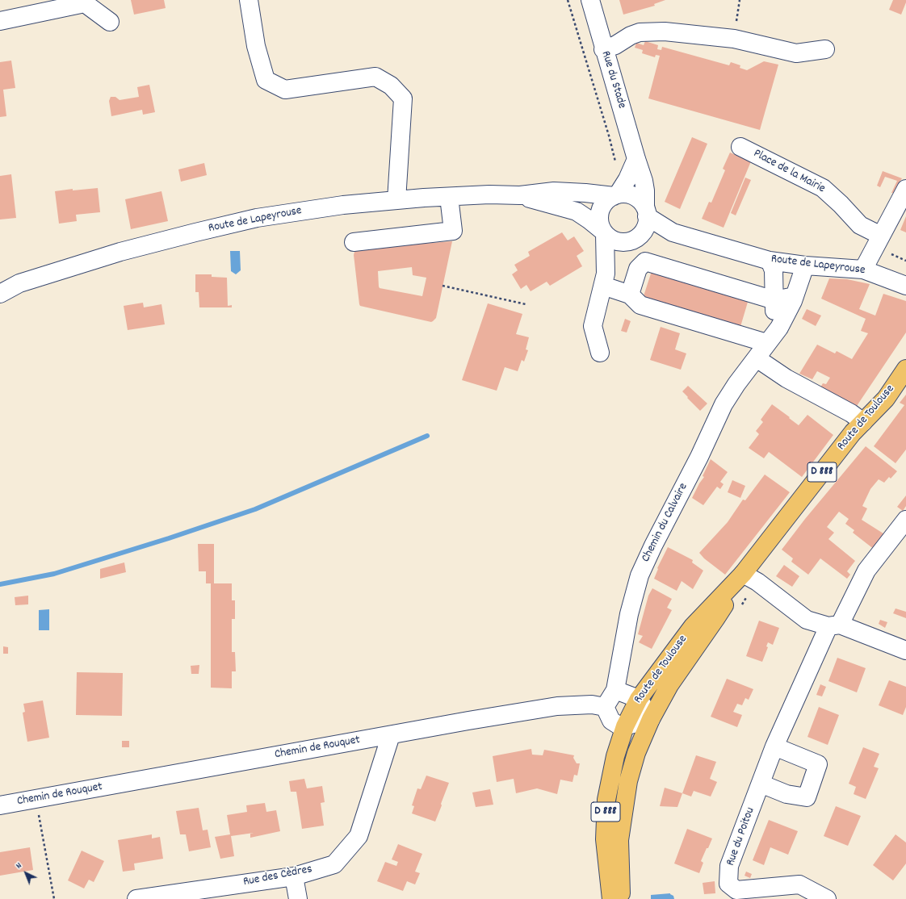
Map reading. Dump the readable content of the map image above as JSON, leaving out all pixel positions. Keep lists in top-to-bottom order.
{
  "streets": {
    "main road": ["Route de Toulouse", "D 888"],
    "street": [
      "Rue du Stade",
      "Place de la Mairie",
      "Route de Lapeyrouse",
      "Chemin du Calvaire",
      "Chemin de Rouquet",
      "Rue du Poitou",
      "Rue des Cèdres"
    ]
  },
  "crossings": [
    ["Rue du Stade", "Route de Lapeyrouse"],
    ["Route de Lapeyrouse", "Chemin du Calvaire"],
    ["Chemin du Calvaire", "Chemin de Rouquet"],
    ["Chemin de Rouquet", "Rue des Cèdres"]
  ],
  "north": "top left"
}
